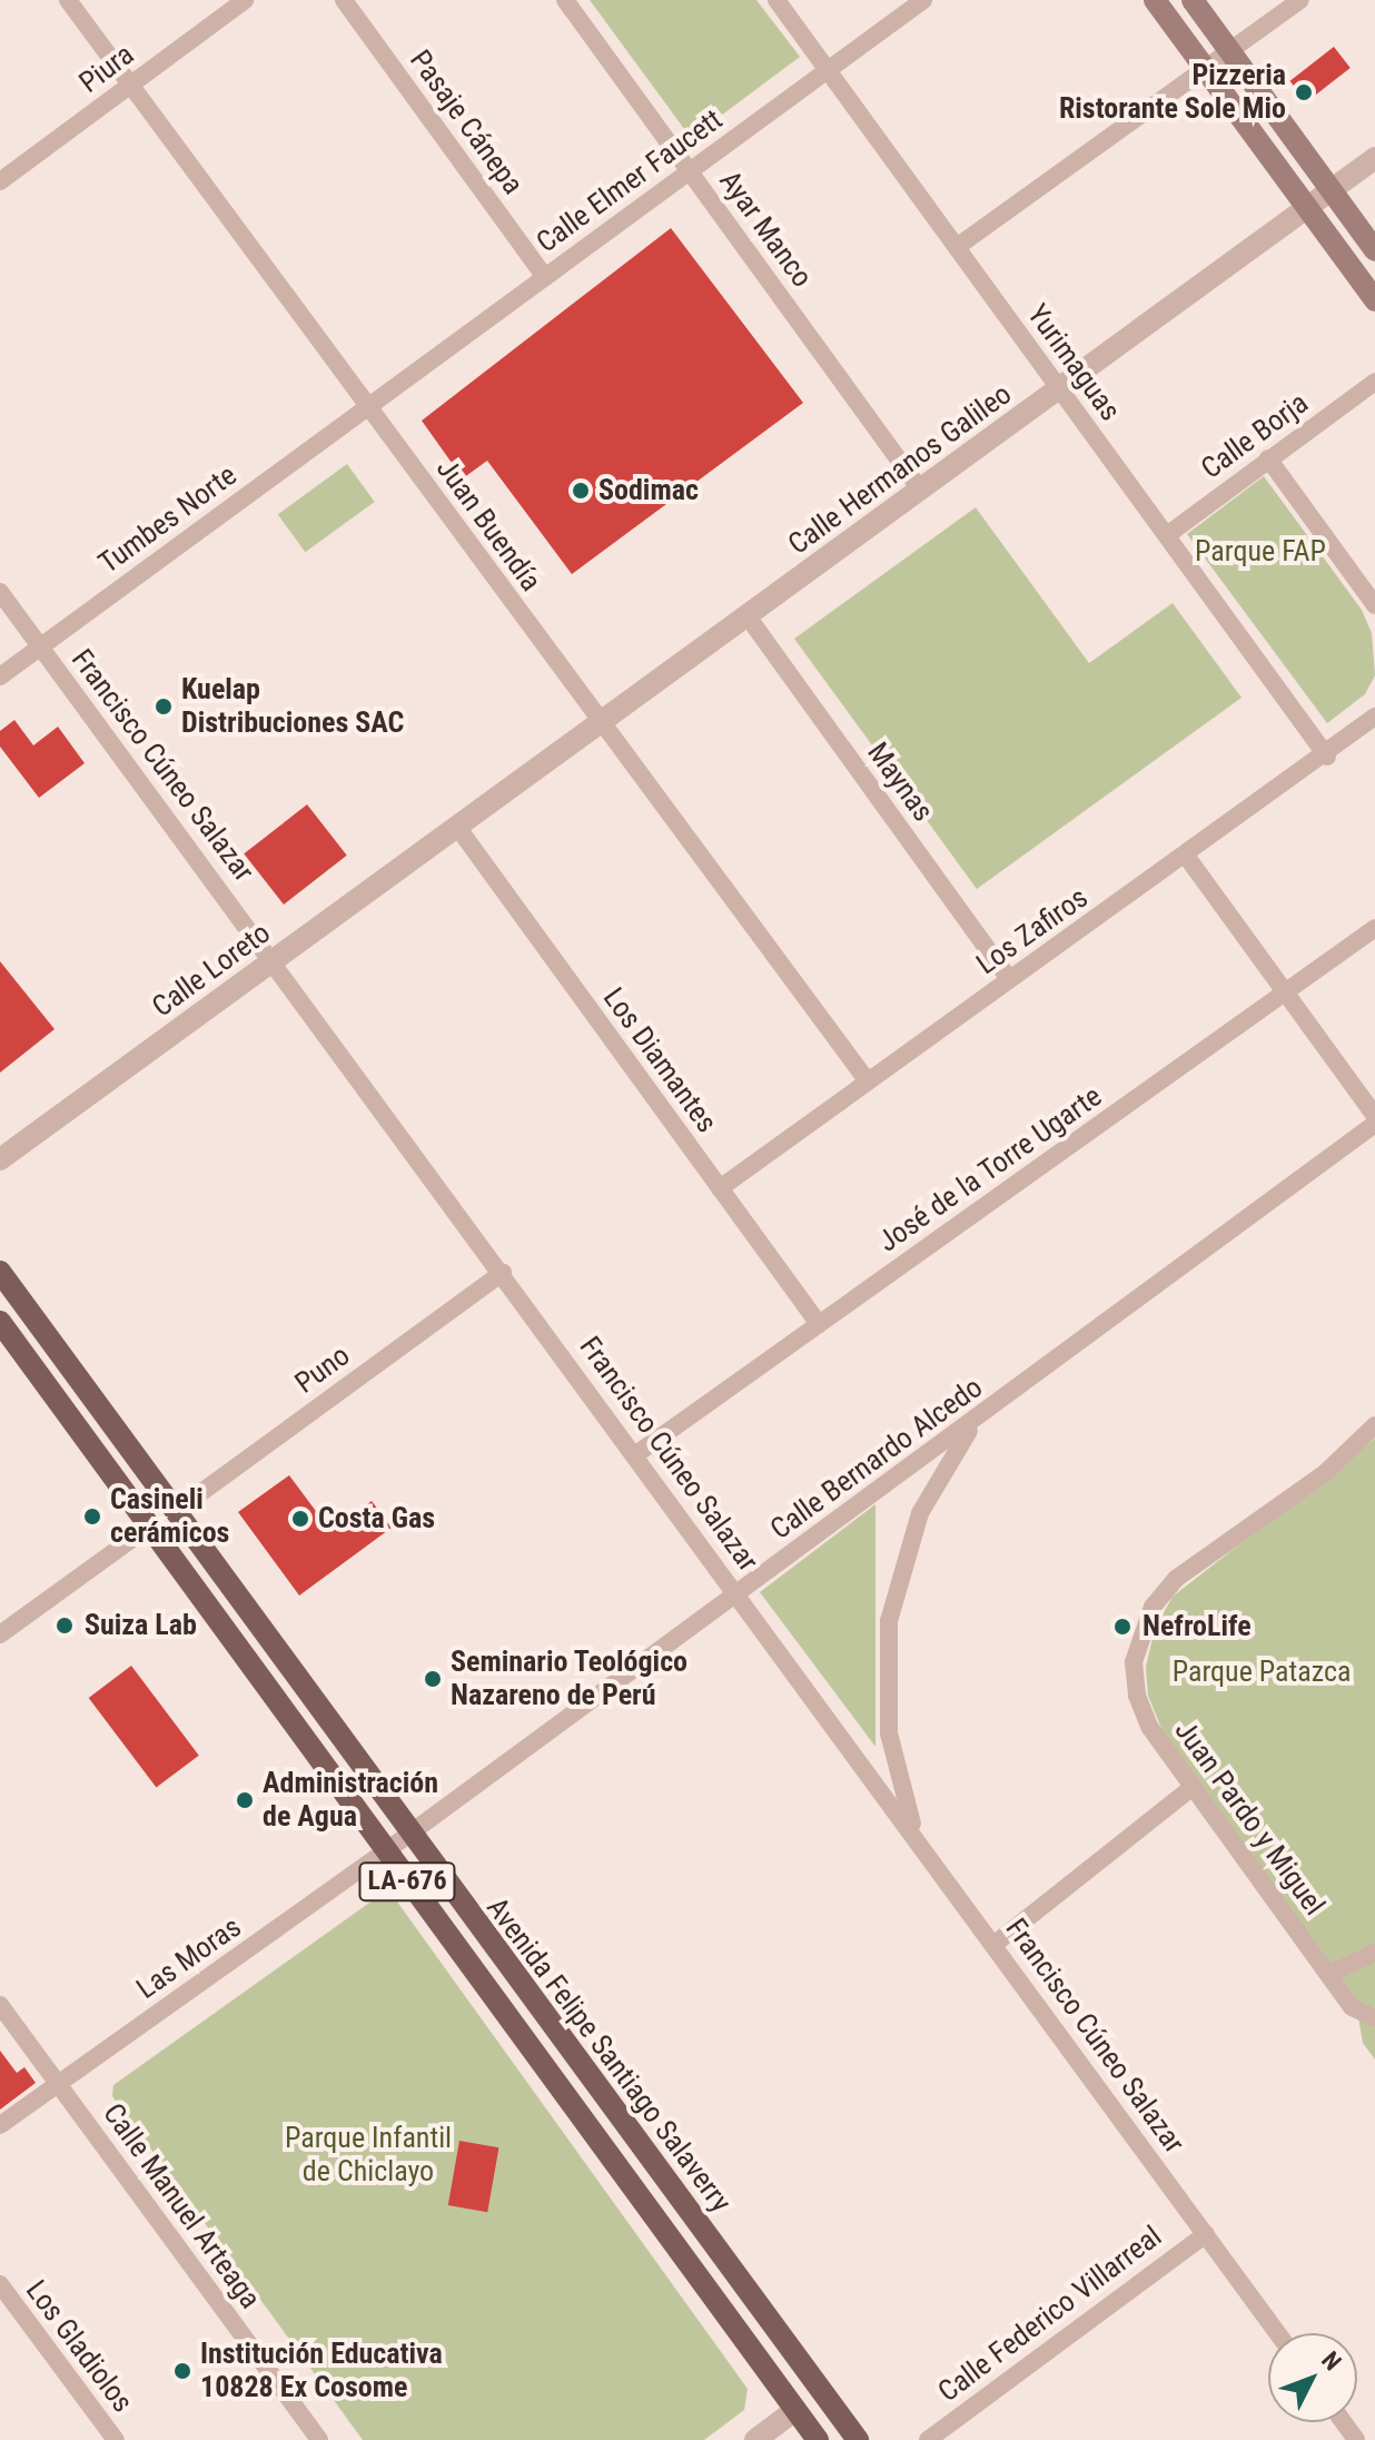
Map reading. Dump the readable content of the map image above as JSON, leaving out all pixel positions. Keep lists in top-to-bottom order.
{
  "streets": {
    "main road": ["LA-676", "Avenida Felipe Santiago Salaverry"],
    "street": [
      "Piura",
      "Pasaje Cánepa",
      "Calle Elmer Faucett",
      "Ayar Manco",
      "Yurimaguas",
      "Calle Borja",
      "Calle Hermanos Galileo",
      "Tumbes Norte",
      "Juan Buendía",
      "Francisco Cúneo Salazar",
      "Maynas",
      "Los Zafiros",
      "Calle Loreto",
      "Los Diamantes",
      "José de la Torre Ugarte",
      "Puno",
      "Calle Bernardo Alcedo",
      "Juan Pardo y Miguel",
      "Las Moras",
      "Calle Manuel Arteaga",
      "Calle Federico Villarreal",
      "Los Gladiolos"
    ]
  },
  "crossings": [
    ["Piura", "Juan Buendía"],
    ["Pasaje Cánepa", "Calle Elmer Faucett"],
    ["Calle Elmer Faucett", "Ayar Manco"],
    ["Calle Elmer Faucett", "Yurimaguas"],
    ["Calle Elmer Faucett", "Tumbes Norte"],
    ["Calle Elmer Faucett", "Juan Buendía"],
    ["Ayar Manco", "Calle Hermanos Galileo"],
    ["Yurimaguas", "Calle Borja"],
    ["Yurimaguas", "Calle Hermanos Galileo"],
    ["Yurimaguas", "Los Zafiros"],
    ["Calle Hermanos Galileo", "Juan Buendía"],
    ["Calle Hermanos Galileo", "Maynas"],
    ["Calle Hermanos Galileo", "Calle Loreto"],
    ["Calle Hermanos Galileo", "Los Diamantes"],
    ["Tumbes Norte", "Juan Buendía"],
    ["Tumbes Norte", "Francisco Cúneo Salazar"],
    ["Juan Buendía", "Los Zafiros"],
    ["Francisco Cúneo Salazar", "Calle Loreto"],
    ["Francisco Cúneo Salazar", "José de la Torre Ugarte"],
    ["Francisco Cúneo Salazar", "Puno"],
    ["Francisco Cúneo Salazar", "Calle Bernardo Alcedo"],
    ["Francisco Cúneo Salazar", "Calle Federico Villarreal"],
    ["Maynas", "Los Zafiros"],
    ["Los Zafiros", "Los Diamantes"],
    ["Calle Loreto", "Los Diamantes"],
    ["Los Diamantes", "José de la Torre Ugarte"],
    ["Puno", "Avenida Felipe Santiago Salaverry"],
    ["Calle Bernardo Alcedo", "Las Moras"],
    ["Calle Bernardo Alcedo", "Avenida Felipe Santiago Salaverry"],
    ["Las Moras", "Avenida Felipe Santiago Salaverry"],
    ["Las Moras", "Calle Manuel Arteaga"]
  ],
  "parks": ["Parque FAP", "Parque Patazca", "Parque Infantil de Chiclayo"],
  "places": [
    "Pizzeria Ristorante Sole Mio",
    "Sodimac",
    "Kuelap Distribuciones SAC",
    "Casineli cerámicos",
    "Costa Gas",
    "Suiza Lab",
    "NefroLife",
    "Seminario Teológico Nazareno de Perú",
    "Administración de Agua",
    "Institución Educativa 10828 Ex Cosome"
  ],
  "north": "top right"
}
